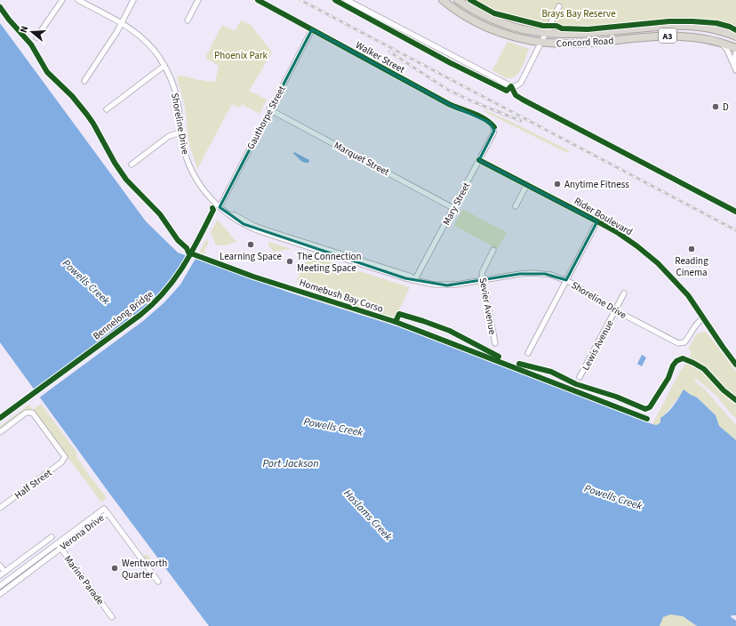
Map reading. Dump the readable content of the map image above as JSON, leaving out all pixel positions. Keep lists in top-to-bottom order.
{
  "streets": {
    "highway": ["A3", "Concord Road"],
    "street": [
      "Walker Street",
      "Gauthorpe Street",
      "Shoreline Drive",
      "Marquet Street",
      "Mary Street",
      "Rider Boulevard",
      "Sevier Avenue",
      "Lewis Avenue",
      "Half Street",
      "Verona Drive",
      "Marine Parade"
    ],
    "cycle path": ["Homebush Bay Corso", "Bennelong Bridge"]
  },
  "crossings": [
    ["Walker Street", "Gauthorpe Street"],
    ["Walker Street", "Mary Street"],
    ["Gauthorpe Street", "Shoreline Drive"],
    ["Gauthorpe Street", "Marquet Street"],
    ["Shoreline Drive", "Mary Street"],
    ["Shoreline Drive", "Rider Boulevard"],
    ["Shoreline Drive", "Sevier Avenue"],
    ["Shoreline Drive", "Lewis Avenue"],
    ["Marquet Street", "Mary Street"],
    ["Mary Street", "Rider Boulevard"],
    ["Verona Drive", "Marine Parade"]
  ],
  "water": ["Powells Creek", "Port Jackson", "Haslams Creek"],
  "parks": ["Brays Bay Reserve", "Phoenix Park"],
  "places": [
    "D",
    "Anytime Fitness",
    "Learning Space",
    "Reading Cinema",
    "The Connection Meeting Space",
    "Wentworth Quarter"
  ],
  "north": "left"
}
